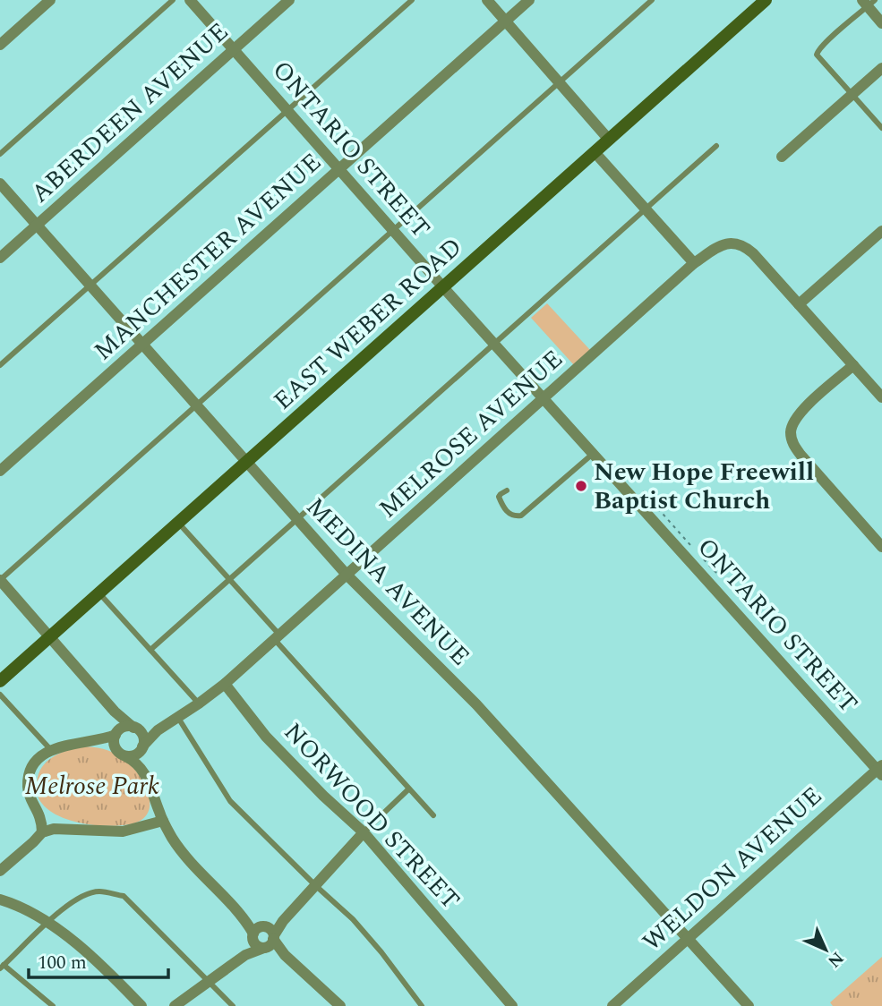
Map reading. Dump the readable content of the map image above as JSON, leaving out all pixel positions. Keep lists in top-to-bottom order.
{
  "streets": {
    "street": [
      "ABERDEEN AVENUE",
      "ONTARIO STREET",
      "MANCHESTER AVENUE",
      "EAST WEBER ROAD",
      "MELROSE AVENUE",
      "MEDINA AVENUE",
      "NORWOOD STREET",
      "WELDON AVENUE"
    ]
  },
  "crossings": [
    ["ABERDEEN AVENUE", "ONTARIO STREET"],
    ["ABERDEEN AVENUE", "MEDINA AVENUE"],
    ["ONTARIO STREET", "MANCHESTER AVENUE"],
    ["ONTARIO STREET", "EAST WEBER ROAD"],
    ["ONTARIO STREET", "MELROSE AVENUE"],
    ["ONTARIO STREET", "WELDON AVENUE"],
    ["MANCHESTER AVENUE", "MEDINA AVENUE"],
    ["EAST WEBER ROAD", "MEDINA AVENUE"],
    ["MELROSE AVENUE", "MEDINA AVENUE"],
    ["MELROSE AVENUE", "NORWOOD STREET"],
    ["MEDINA AVENUE", "WELDON AVENUE"]
  ],
  "parks": ["Melrose Park"],
  "places": ["New Hope Freewill Baptist Church"],
  "scale_bar": "100 m",
  "north": "bottom right"
}
